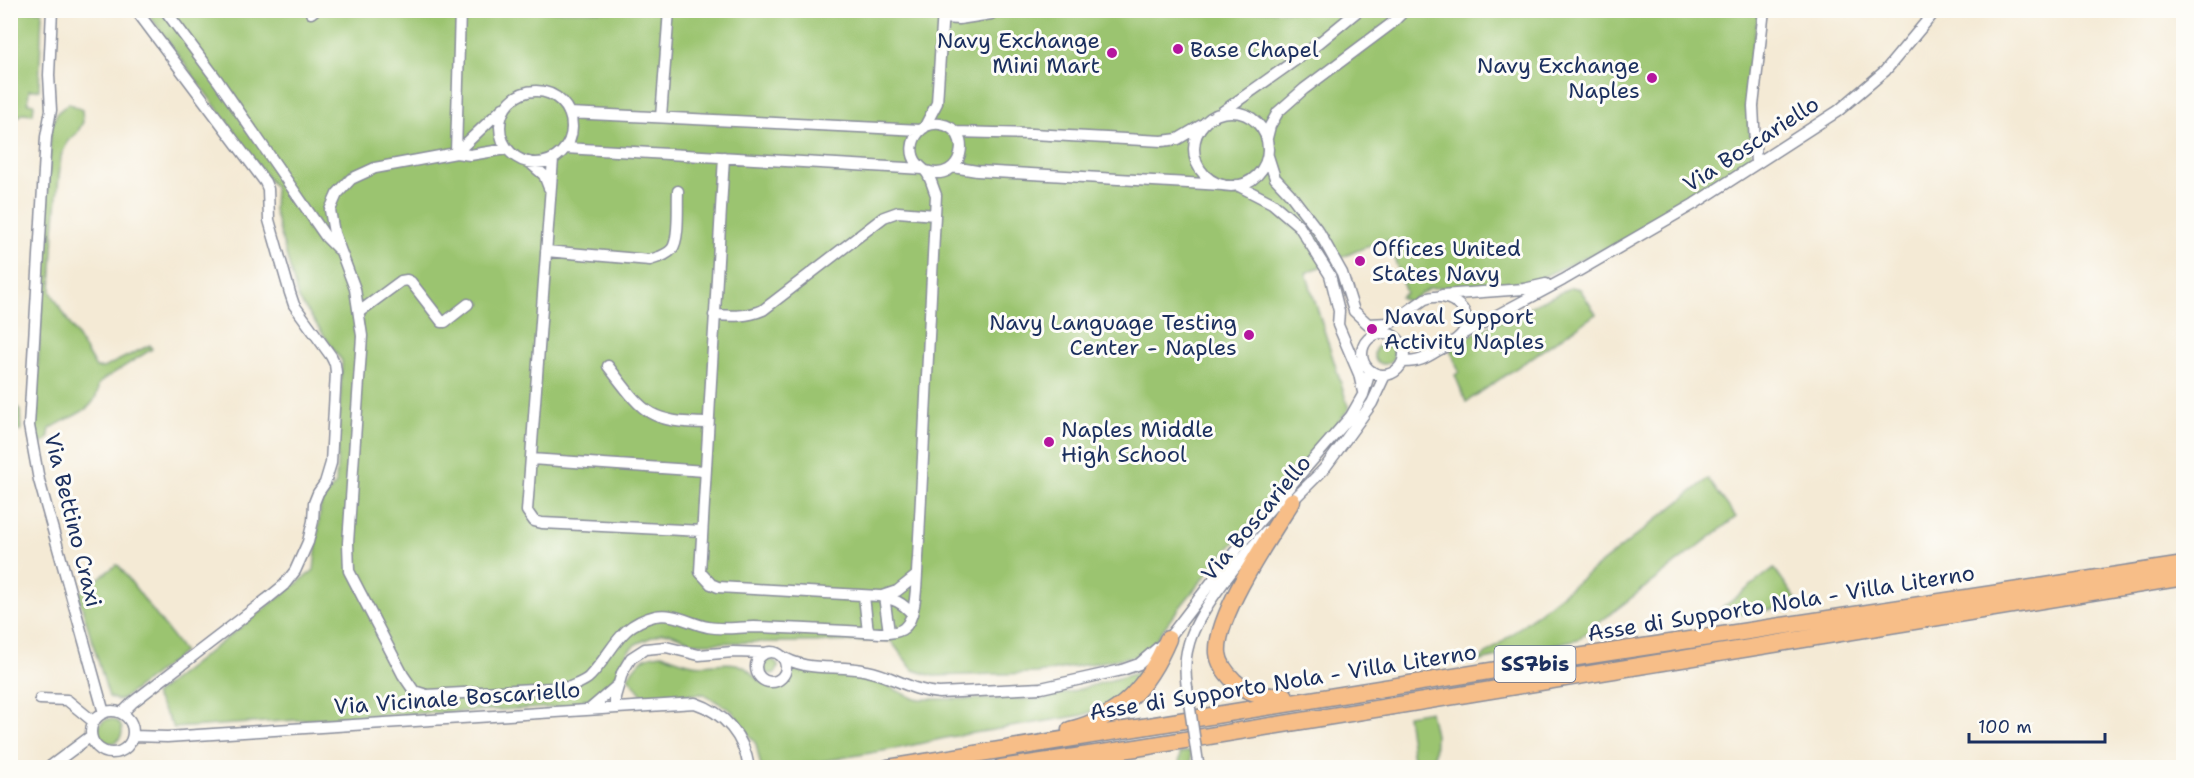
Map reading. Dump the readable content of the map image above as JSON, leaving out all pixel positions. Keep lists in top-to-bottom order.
{
  "streets": {
    "highway": ["Asse di Supporto Nola - Villa Literno", "SS7bis"],
    "street": ["Via Boscariello", "Via Bettino Craxi", "Via Vicinale Boscariello"]
  },
  "crossings": [
    ["Via Bettino Craxi", "Via Vicinale Boscariello"]
  ],
  "places": [
    "Base Chapel",
    "Navy Exchange Mini Mart",
    "Navy Exchange Naples",
    "Offices United States Navy",
    "Naval Support Activity Naples",
    "Navy Language Testing Center - Naples",
    "Naples Middle High School"
  ],
  "scale_bar": "100 m"
}
